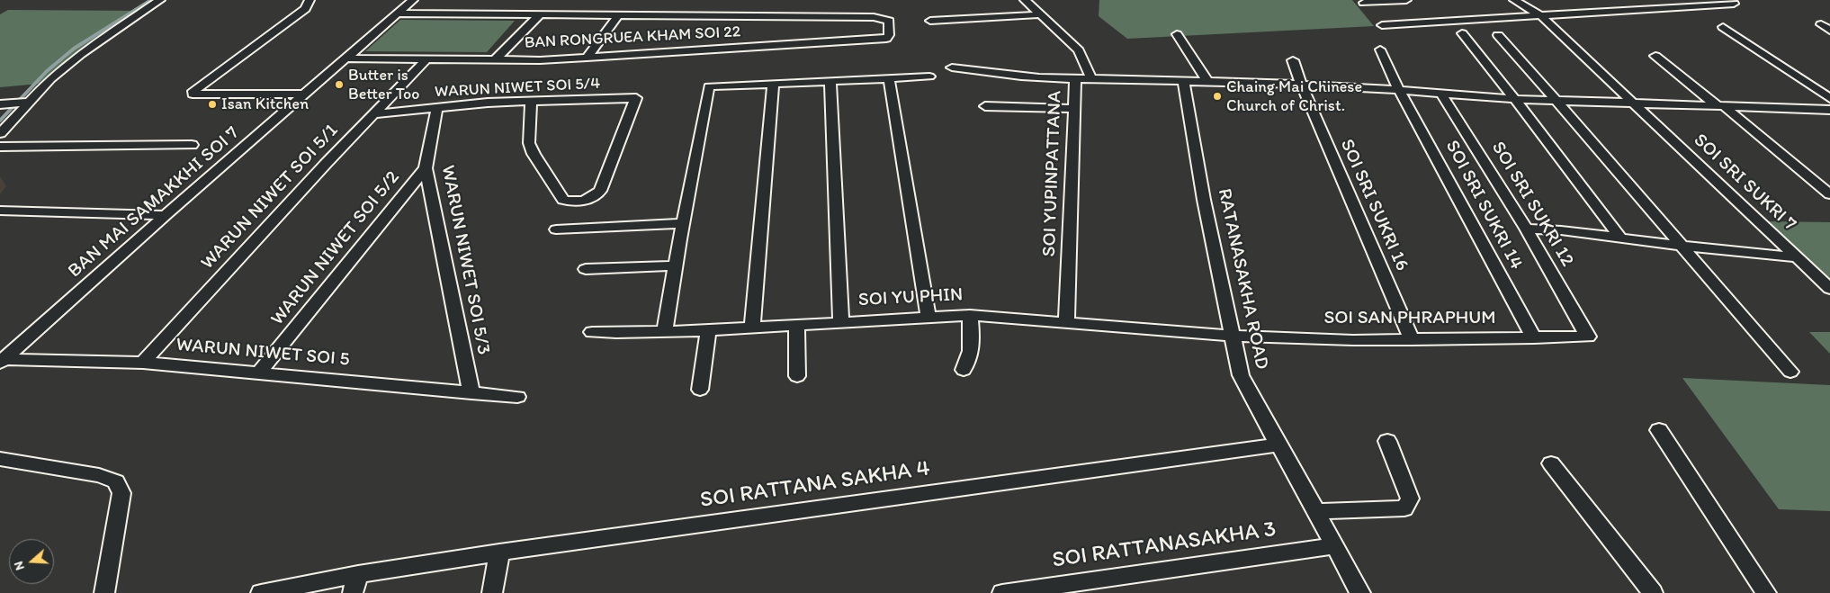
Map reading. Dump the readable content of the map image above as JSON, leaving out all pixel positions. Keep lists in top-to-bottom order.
{
  "streets": {
    "street": [
      "BAN RONGRUEA KHAM SOI 22",
      "WARUN NIWET SOI 5/4",
      "SOI YUPINPATTANA",
      "SOI SRI SUKRI 7",
      "WARUN NIWET SOI 5/1",
      "BAN MAI SAMAKKHI SOI 7",
      "SOI SRI SUKRI 12",
      "SOI SRI SUKRI 16",
      "SOI SRI SUKRI 14",
      "WARUN NIWET SOI 5/2",
      "WARUN NIWET SOI 5/3",
      "RATANASAKHA ROAD",
      "SOI YU PHIN",
      "SOI SAN PHRAPHUM",
      "WARUN NIWET SOI 5",
      "SOI RATTANA SAKHA 4",
      "SOI RATTANASAKHA 3"
    ]
  },
  "crossings": [
    ["BAN RONGRUEA KHAM SOI 22", "WARUN NIWET SOI 5/1"],
    ["BAN RONGRUEA KHAM SOI 22", "BAN MAI SAMAKKHI SOI 7"],
    ["WARUN NIWET SOI 5/4", "WARUN NIWET SOI 5/1"],
    ["WARUN NIWET SOI 5/4", "WARUN NIWET SOI 5/3"],
    ["SOI YUPINPATTANA", "SOI SRI SUKRI 7"],
    ["SOI YUPINPATTANA", "SOI SRI SUKRI 12"],
    ["SOI YUPINPATTANA", "SOI SRI SUKRI 16"],
    ["SOI YUPINPATTANA", "SOI SRI SUKRI 14"],
    ["SOI YUPINPATTANA", "RATANASAKHA ROAD"],
    ["SOI YUPINPATTANA", "SOI YU PHIN"],
    ["WARUN NIWET SOI 5/1", "WARUN NIWET SOI 5"],
    ["BAN MAI SAMAKKHI SOI 7", "WARUN NIWET SOI 5"],
    ["SOI SRI SUKRI 12", "SOI SAN PHRAPHUM"],
    ["SOI SRI SUKRI 16", "SOI SAN PHRAPHUM"],
    ["SOI SRI SUKRI 14", "SOI SAN PHRAPHUM"],
    ["WARUN NIWET SOI 5/2", "WARUN NIWET SOI 5/3"],
    ["WARUN NIWET SOI 5/2", "WARUN NIWET SOI 5"],
    ["WARUN NIWET SOI 5/3", "WARUN NIWET SOI 5"],
    ["RATANASAKHA ROAD", "SOI YU PHIN"],
    ["RATANASAKHA ROAD", "SOI SAN PHRAPHUM"],
    ["RATANASAKHA ROAD", "SOI RATTANA SAKHA 4"],
    ["RATANASAKHA ROAD", "SOI RATTANASAKHA 3"],
    ["SOI YU PHIN", "SOI SAN PHRAPHUM"]
  ],
  "places": ["Butter is Better Too", "Chaing Mai Chinese Church of Christ.", "Isan Kitchen"],
  "north": "left"
}
